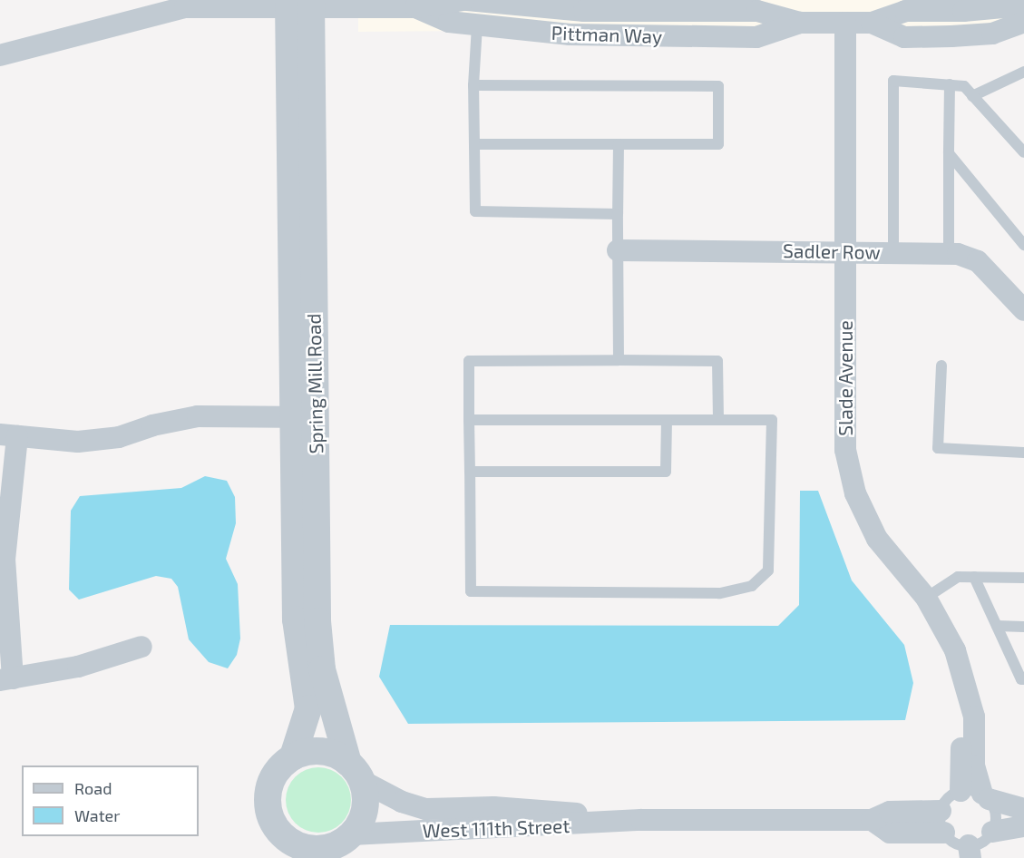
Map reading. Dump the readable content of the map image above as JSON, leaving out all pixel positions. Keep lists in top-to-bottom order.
{
  "streets": {
    "street": [
      "Pittman Way",
      "Sadler Row",
      "Slade Avenue",
      "Spring Mill Road",
      "West 111th Street"
    ]
  },
  "crossings": [
    ["Pittman Way", "Slade Avenue"],
    ["Pittman Way", "Spring Mill Road"],
    ["Sadler Row", "Slade Avenue"],
    ["Slade Avenue", "West 111th Street"],
    ["Spring Mill Road", "West 111th Street"]
  ],
  "legend": ["Road", "Water"]
}
